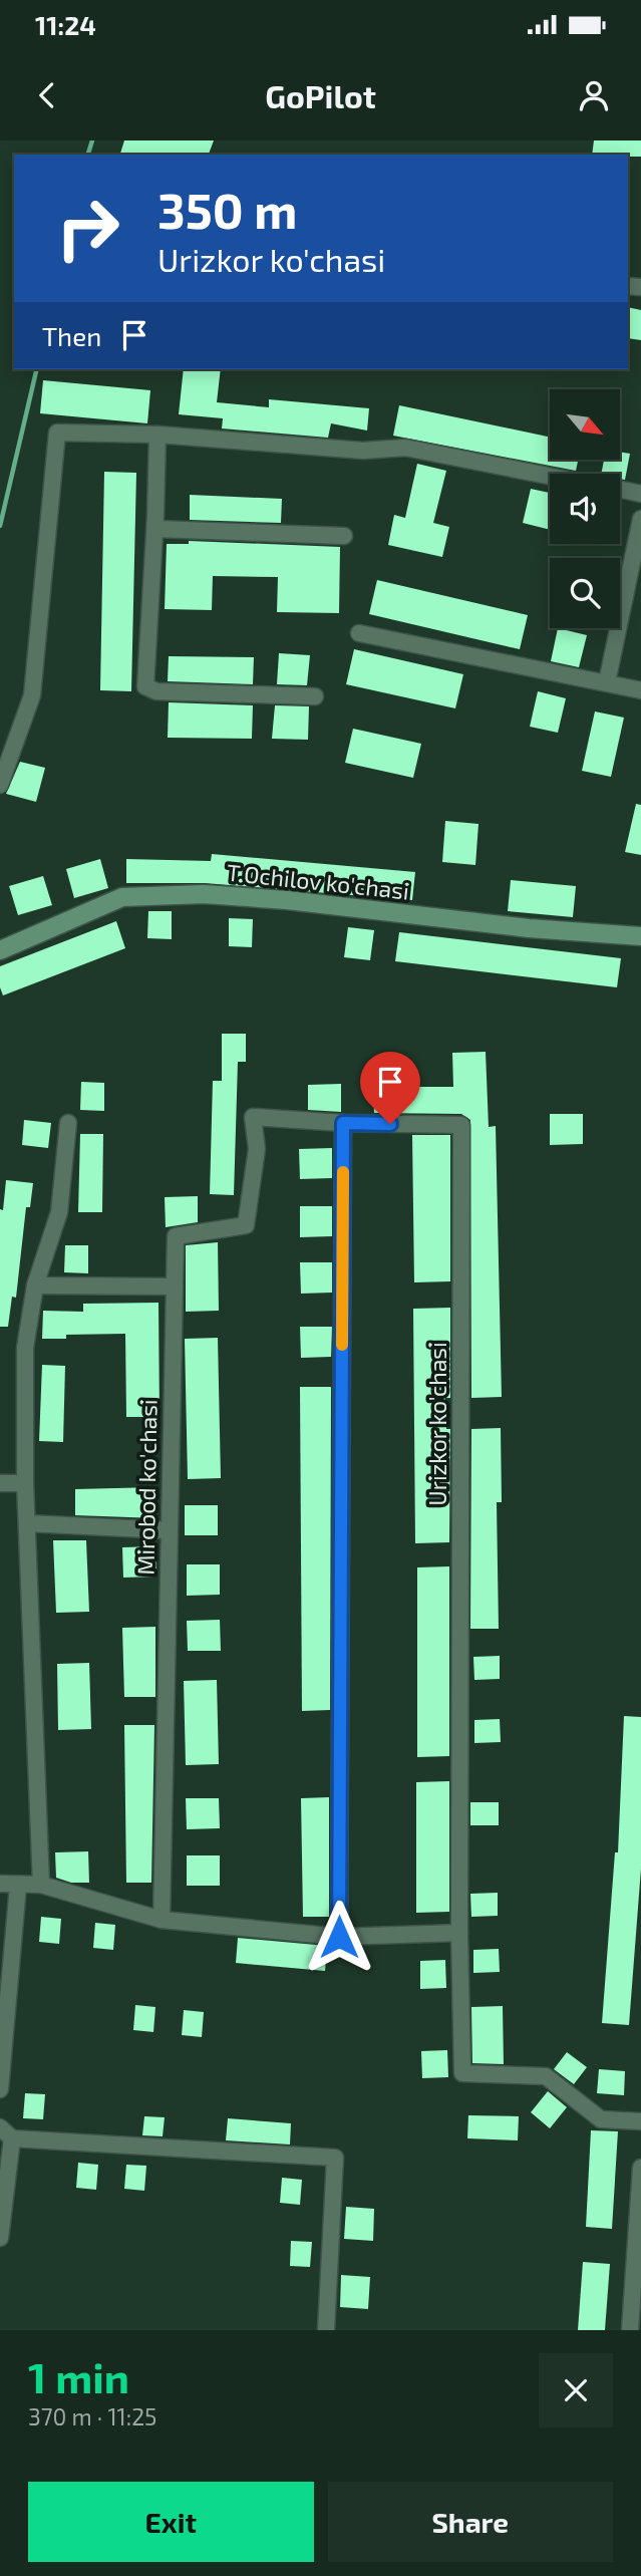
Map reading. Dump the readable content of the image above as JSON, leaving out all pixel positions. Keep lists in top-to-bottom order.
{
  "streets": {
    "main road": ["T.Ochilov ko'chasi"],
    "street": ["Urizkor ko'chasi", "Mirobod ko'chasi"]
  },
  "crossings": [
    ["Urizkor ko'chasi", "Mirobod ko'chasi"]
  ],
  "north": "bottom right",
  "page": {
    "status": "11:24",
    "header": "GoPilot",
    "turn": ["350 m", "Urizkor ko'chasi"],
    "then": "Then",
    "heading": ["1 min", "370 m · 11:25"],
    "buttons": ["Exit", "Share"]
  }
}
